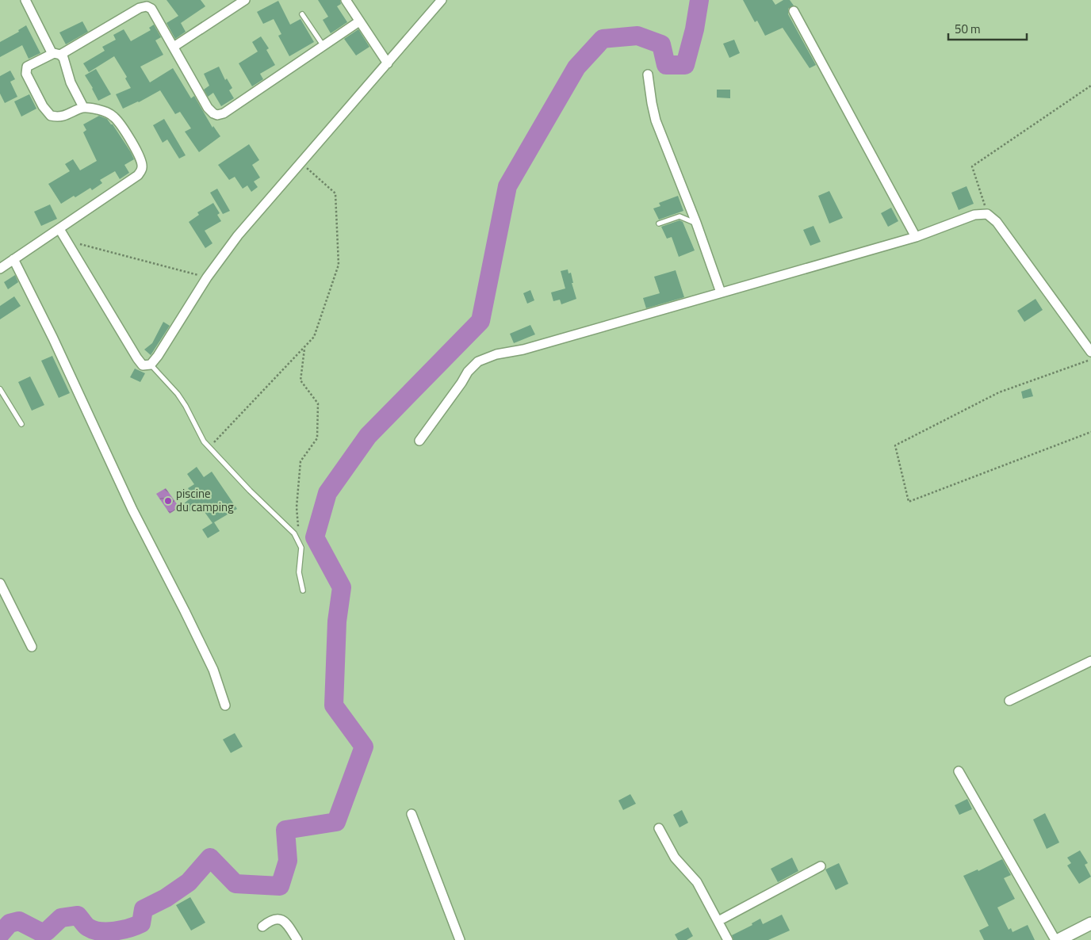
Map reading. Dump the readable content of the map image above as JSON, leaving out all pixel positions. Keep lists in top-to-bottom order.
{
  "places": ["piscine du camping"],
  "scale_bar": "50 m"
}
